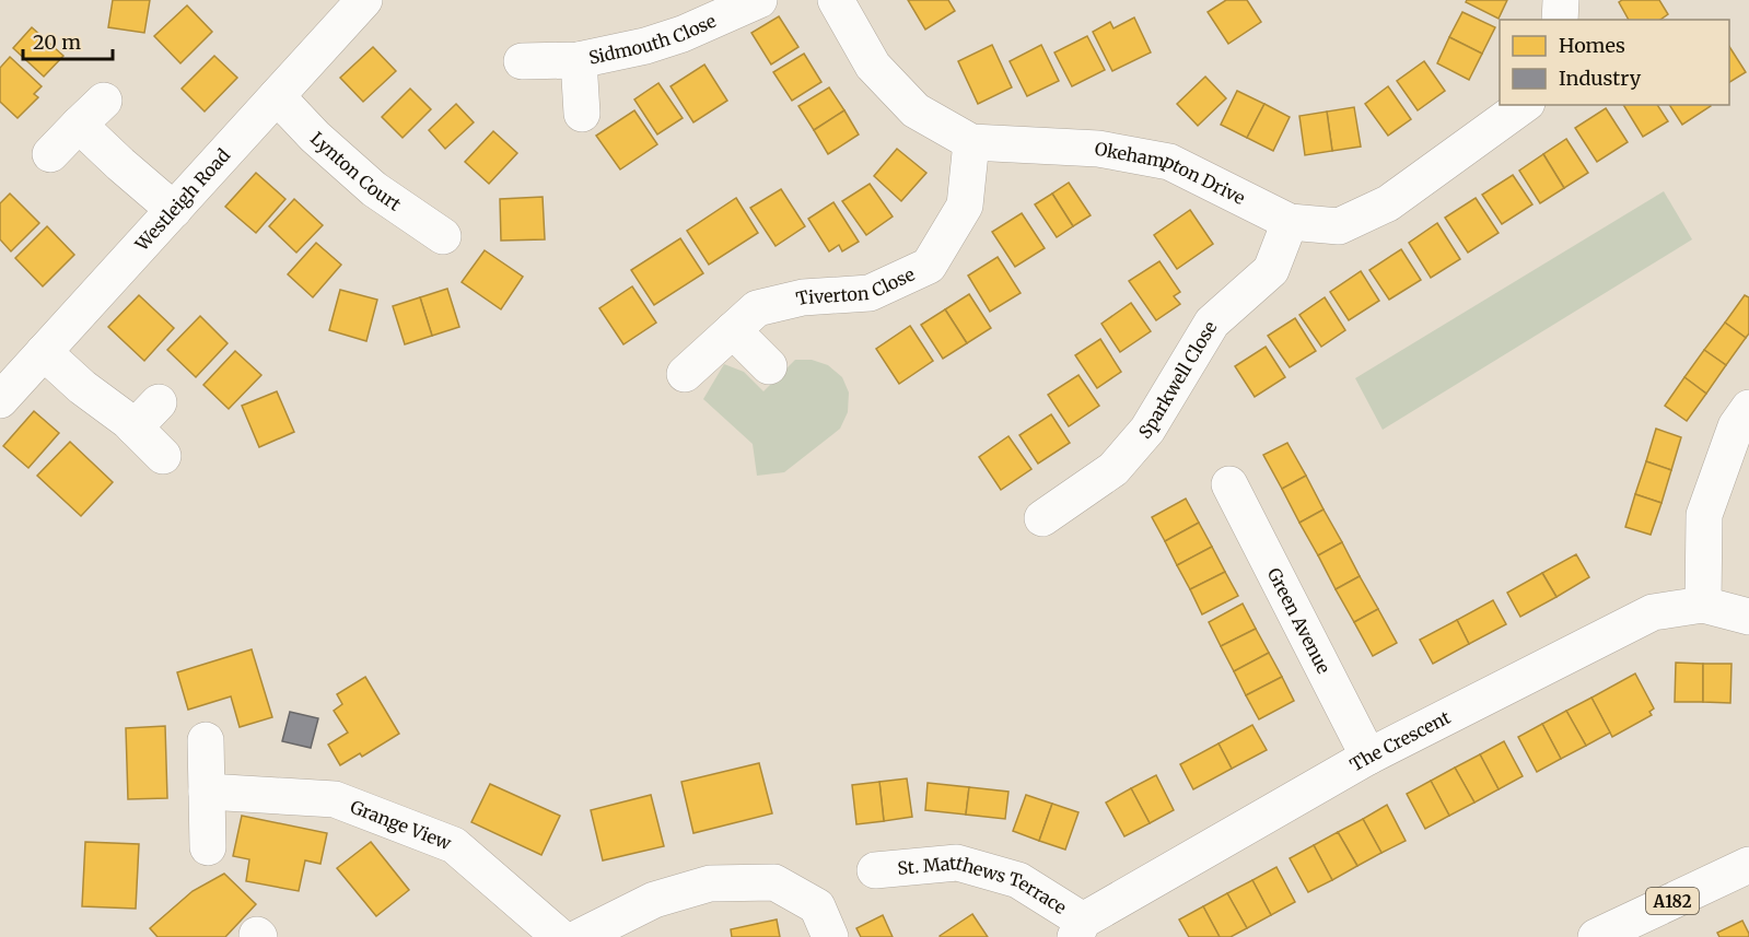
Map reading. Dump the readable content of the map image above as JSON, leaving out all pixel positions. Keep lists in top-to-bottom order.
{
  "streets": {
    "street": [
      "Sidmouth Close",
      "Lynton Court",
      "Okehampton Drive",
      "Westleigh Road",
      "Tiverton Close",
      "Sparkwell Close",
      "Green Avenue",
      "The Crescent",
      "Grange View",
      "St. Matthews Terrace",
      "A182"
    ]
  },
  "crossings": [
    ["Lynton Court", "Westleigh Road"],
    ["Okehampton Drive", "Tiverton Close"],
    ["Okehampton Drive", "Sparkwell Close"],
    ["Green Avenue", "The Crescent"],
    ["The Crescent", "St. Matthews Terrace"]
  ],
  "legend": ["Homes", "Industry"],
  "scale_bar": "20 m"
}
